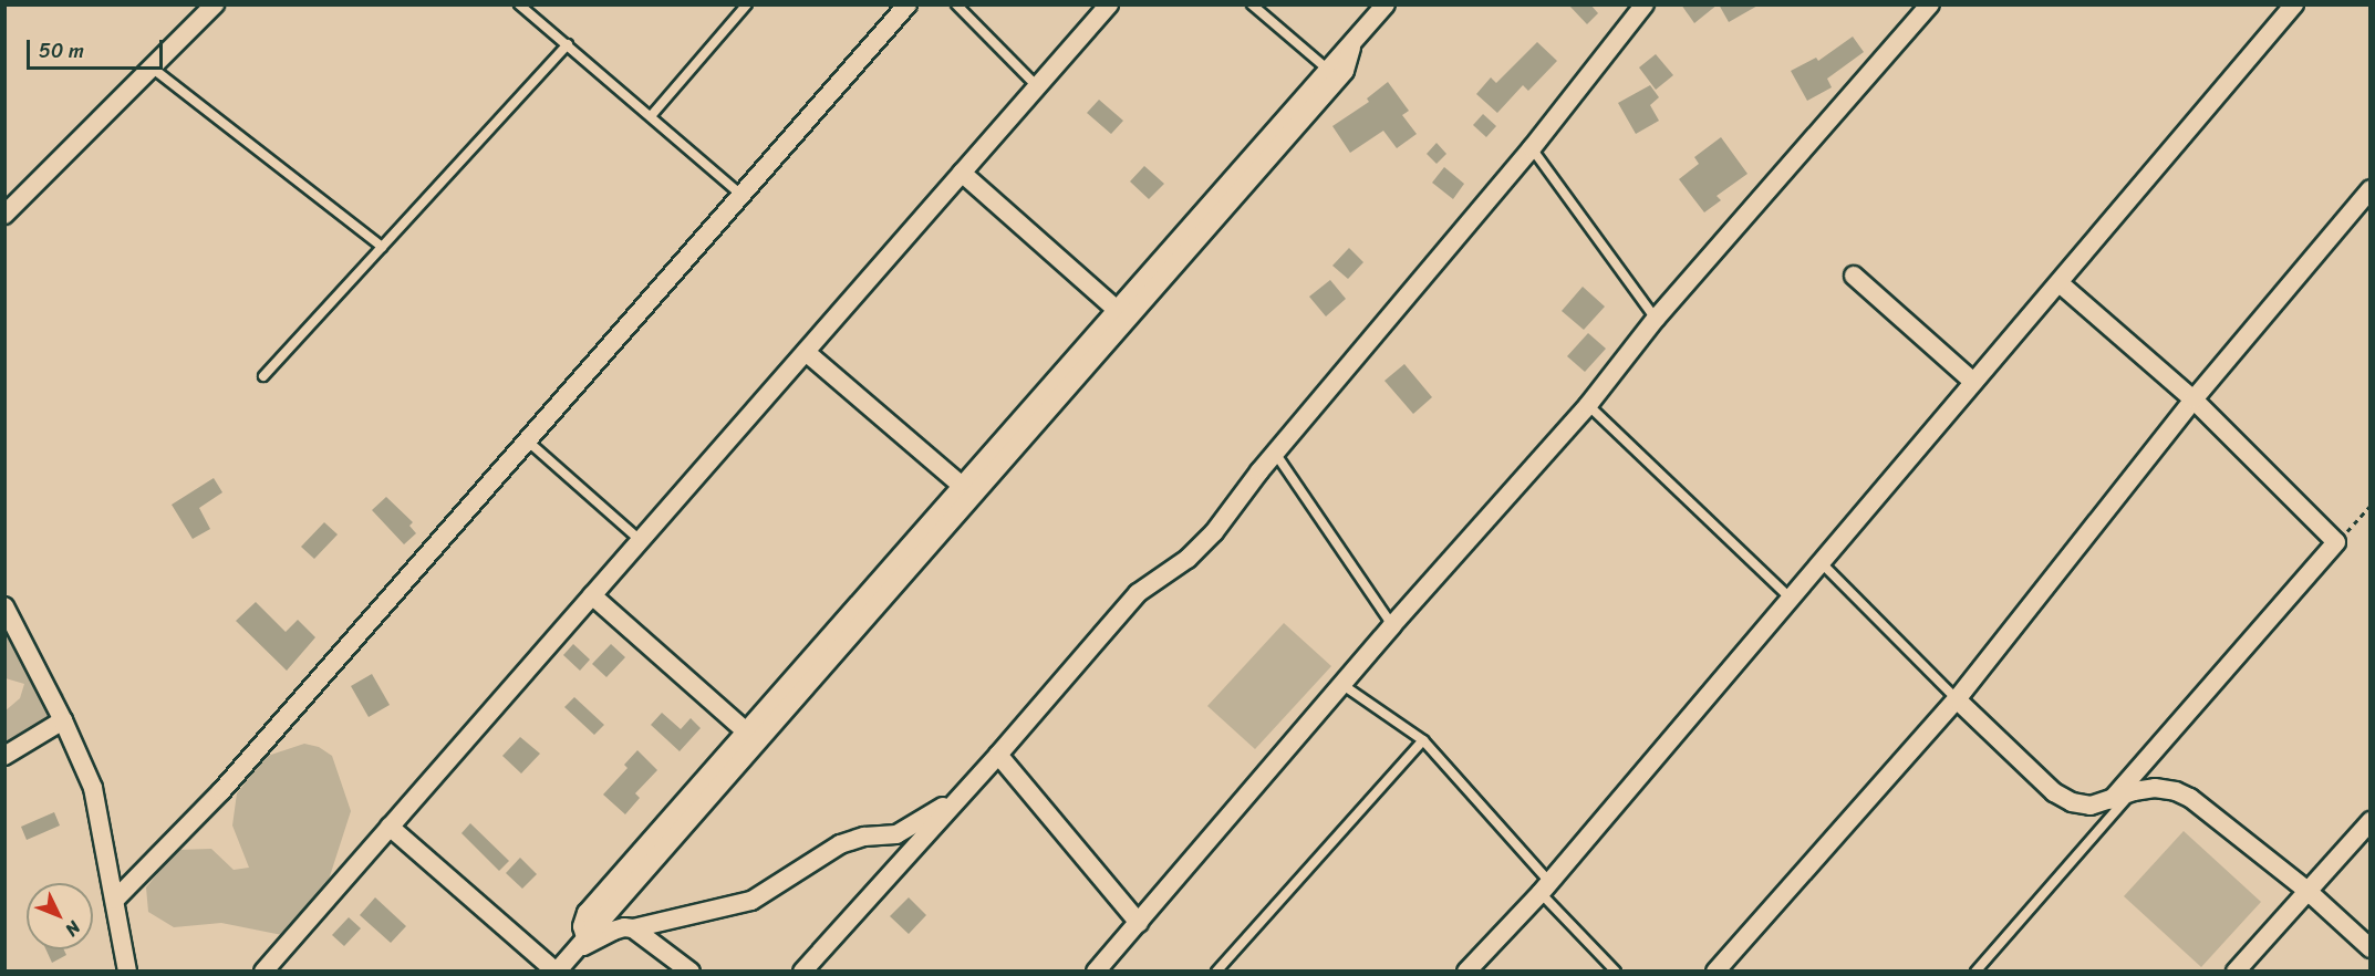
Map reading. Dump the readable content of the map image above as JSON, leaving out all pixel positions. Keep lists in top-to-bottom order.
{
  "scale_bar": "50 m",
  "north": "bottom right"
}
